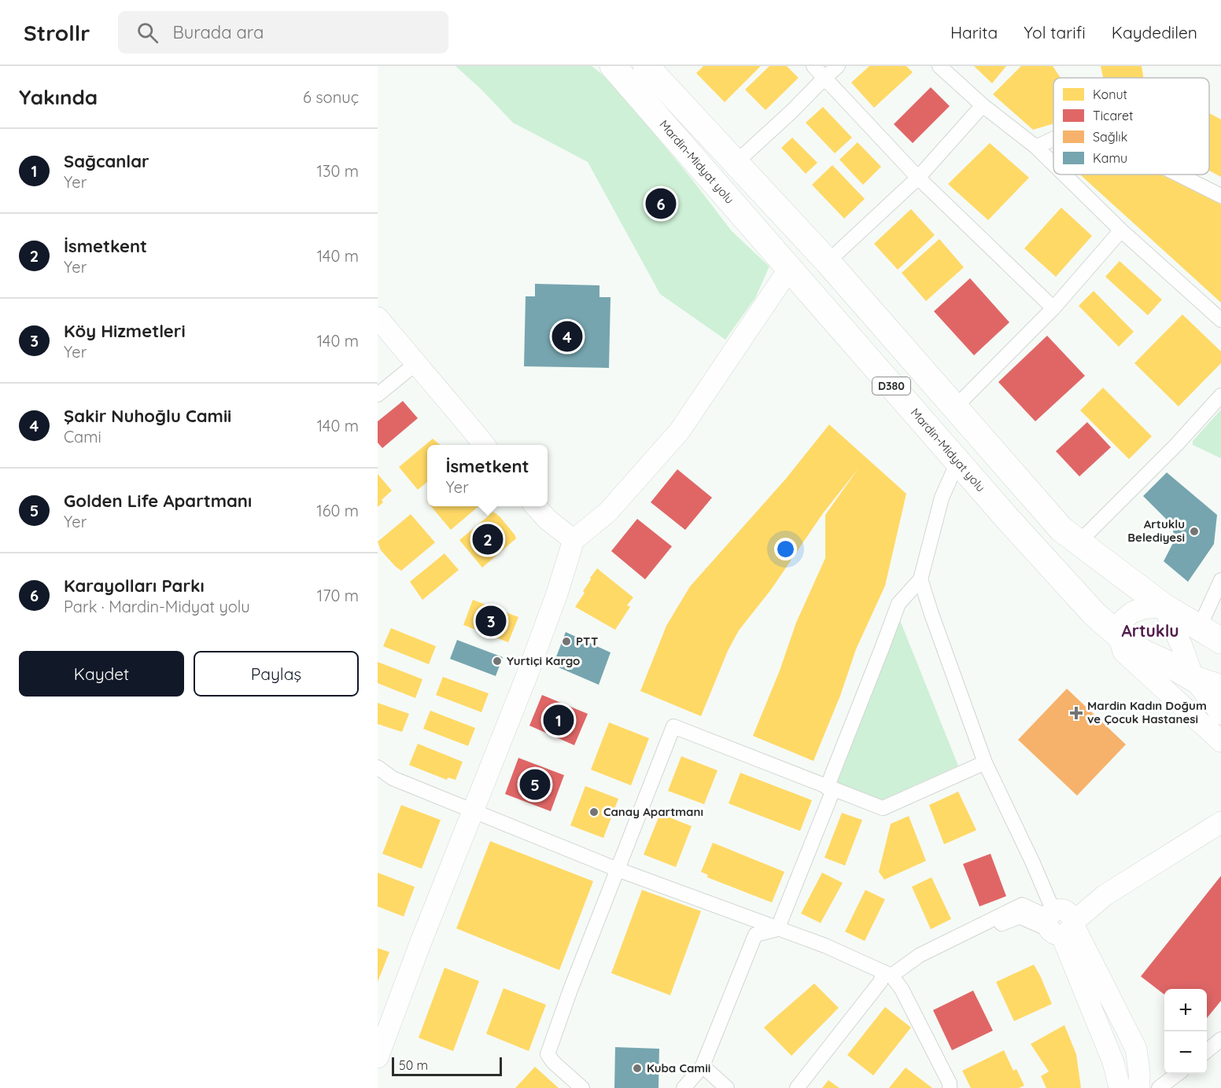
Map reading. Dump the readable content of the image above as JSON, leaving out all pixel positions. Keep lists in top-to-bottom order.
{
  "streets": {
    "highway": ["Mardin-Midyat yolu", "D380"]
  },
  "districts": ["Artuklu"],
  "places": {
    "other": [
      "Artuklu Belediyesi",
      "PTT",
      "Yurtiçi Kargo",
      "Canay Apartmanı",
      "Kuba Camii"
    ],
    "health": ["Mardin Kadın Doğum ve Çocuk Hastanesi"]
  },
  "legend": [
    "Konut",
    "Ticaret",
    "Sağlık",
    "Kamu"
  ],
  "scale_bar": "50 m",
  "page": {
    "header": "Strollr",
    "search": "Burada ara",
    "nav": ["Harita", "Yol tarifi", "Kaydedilen"],
    "heading": ["Yakında", "6 sonuç"],
    "list": [
      {
        "mark": "1",
        "name": "Sağcanlar",
        "note": "Yer",
        "value": "130 m"
      },
      {
        "mark": "2",
        "name": "İsmetkent",
        "note": "Yer",
        "value": "140 m"
      },
      {
        "mark": "3",
        "name": "Köy Hizmetleri",
        "note": "Yer",
        "value": "140 m"
      },
      {
        "mark": "4",
        "name": "Şakir Nuhoğlu Camii",
        "note": "Cami",
        "value": "140 m"
      },
      {
        "mark": "5",
        "name": "Golden Life Apartmanı",
        "note": "Yer",
        "value": "160 m"
      },
      {
        "mark": "6",
        "name": "Karayolları Parkı",
        "note": "Park · Mardin-Midyat yolu",
        "value": "170 m"
      }
    ],
    "pins": [
      "6",
      "4",
      "2",
      "3",
      "1",
      "5"
    ],
    "popup": ["İsmetkent", "Yer"],
    "buttons": ["Kaydet", "Paylaş"],
    "map_buttons": ["+", "−"],
    "scale": "50 m"
  }
}
